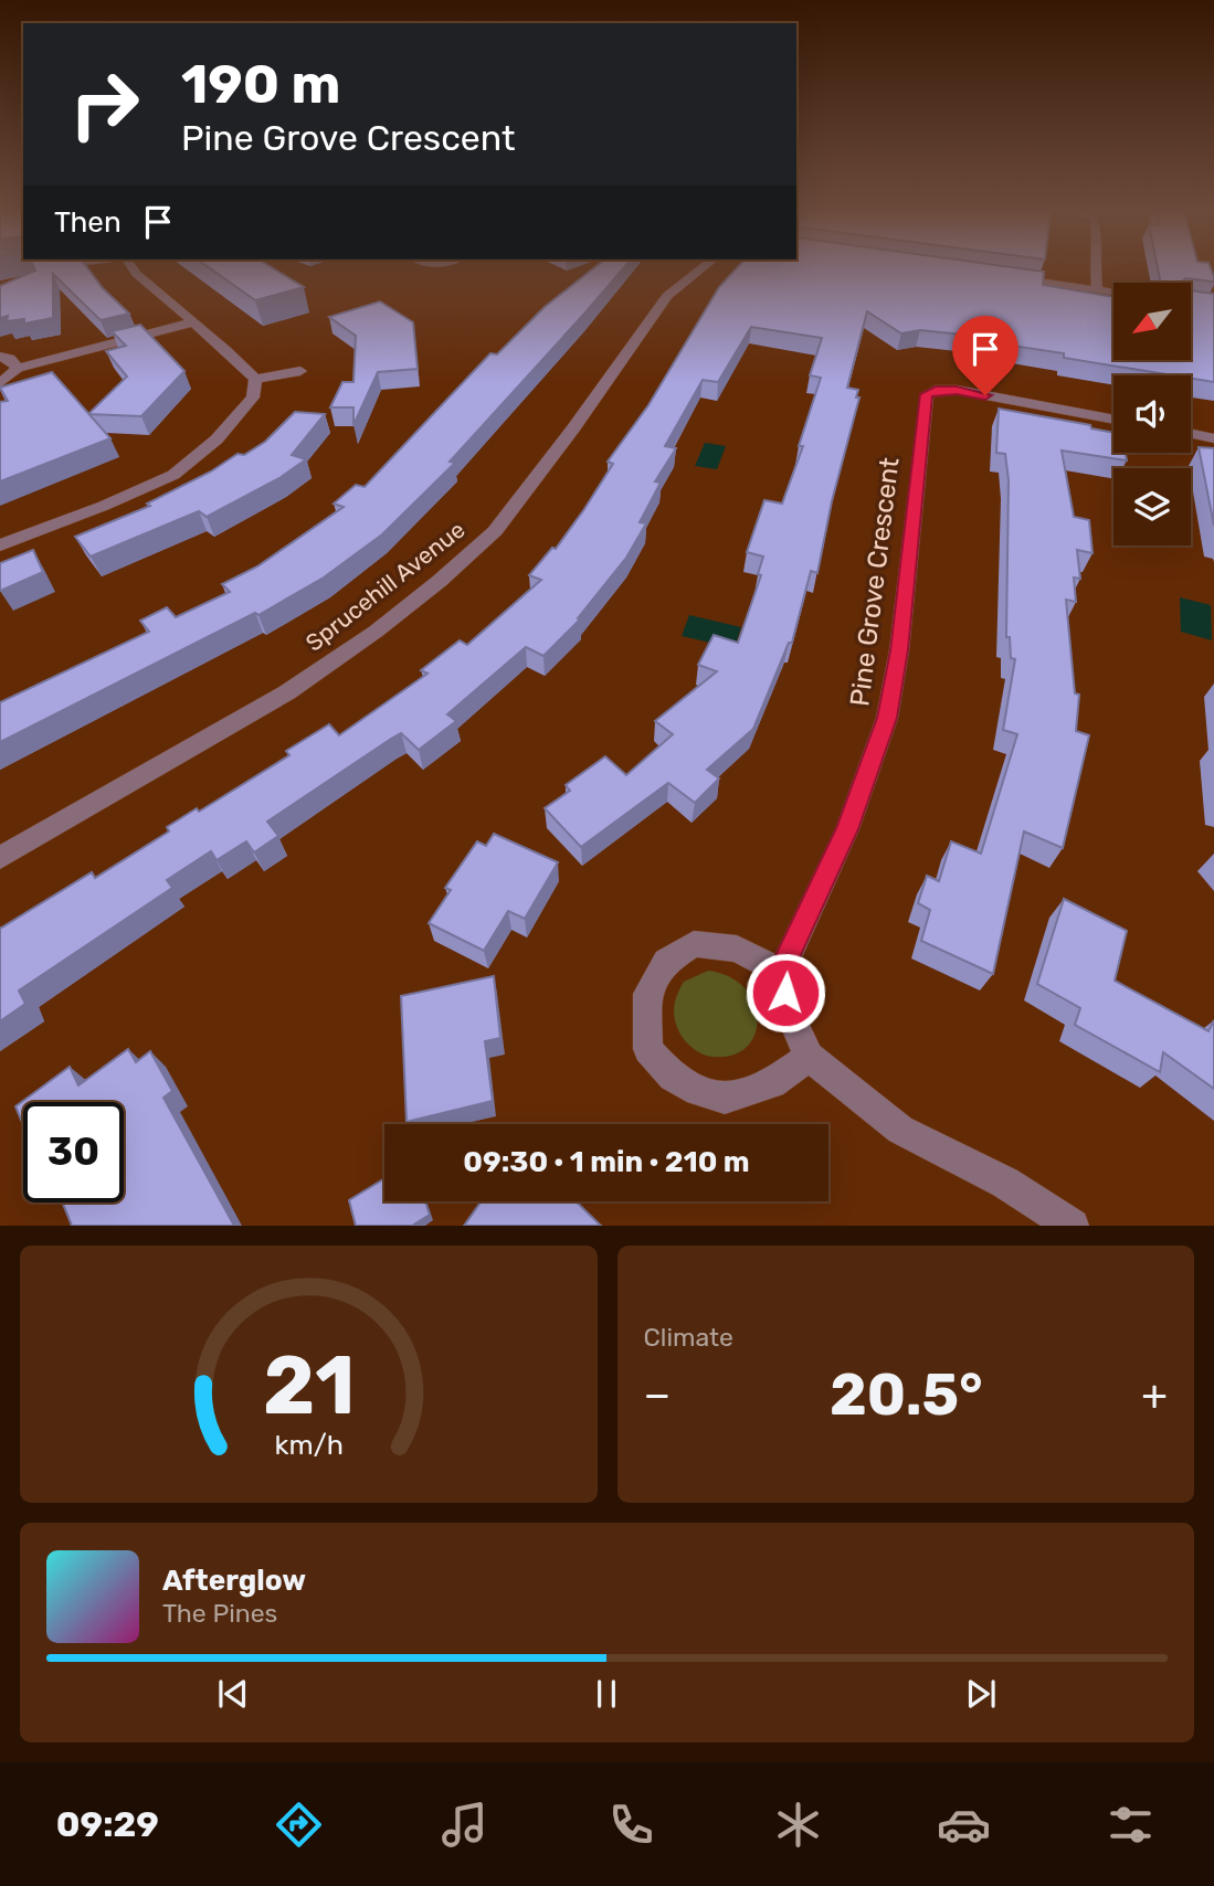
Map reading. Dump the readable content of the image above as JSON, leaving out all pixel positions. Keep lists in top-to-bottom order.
{
  "streets": {
    "street": ["Pine Grove Crescent", "Sprucehill Avenue"]
  },
  "north": "bottom left",
  "page": {
    "turn": ["190 m", "Pine Grove Crescent"],
    "then": "Then",
    "limit": "30",
    "trip": "09:30 · 1 min · 210 m",
    "tile": "Climate",
    "heat": ["−", "20.5°", "+"],
    "song": ["Afterglow", "The Pines"],
    "tabs": "09:29",
    "gauge": ["21", "km/h"]
  }
}
